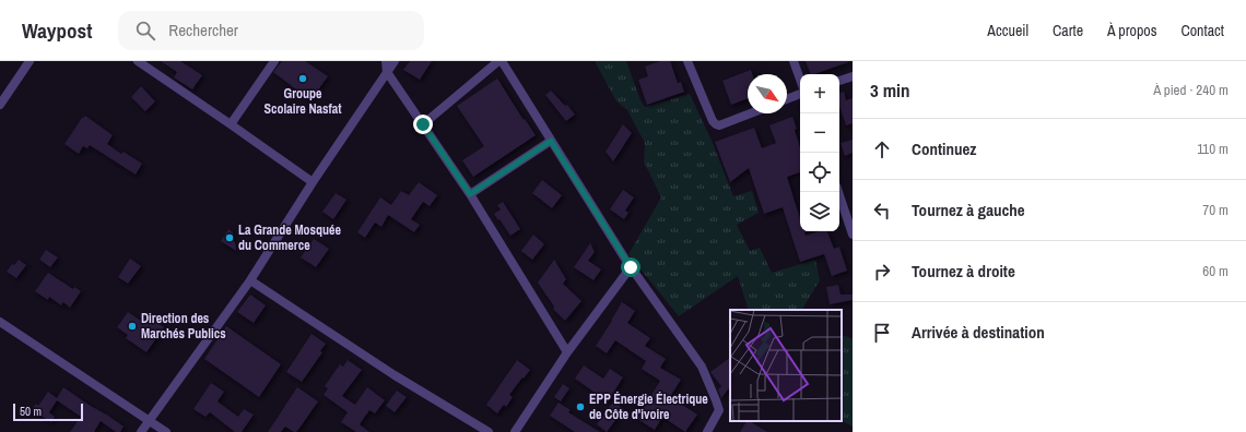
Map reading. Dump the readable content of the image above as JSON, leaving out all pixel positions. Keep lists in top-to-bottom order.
{
  "places": [
    "Groupe Scolaire Nasfat",
    "La Grande Mosquée du Commerce",
    "Direction des Marchés Publics",
    "EPP Énergie Électrique de Côte d'ivoire"
  ],
  "scale_bar": "50 m",
  "north": "bottom right",
  "page": {
    "header": "Waypost",
    "search": "Rechercher",
    "nav": [
      "Accueil",
      "Carte",
      "À propos",
      "Contact"
    ],
    "heading": ["3 min", "À pied · 240 m"],
    "map_buttons": ["+", "−"],
    "list": [
      ["Continuez", "110 m"],
      ["Tournez à gauche", "70 m"],
      ["Tournez à droite", "60 m"],
      "Arrivée à destination"
    ],
    "scale": "50 m"
  }
}
